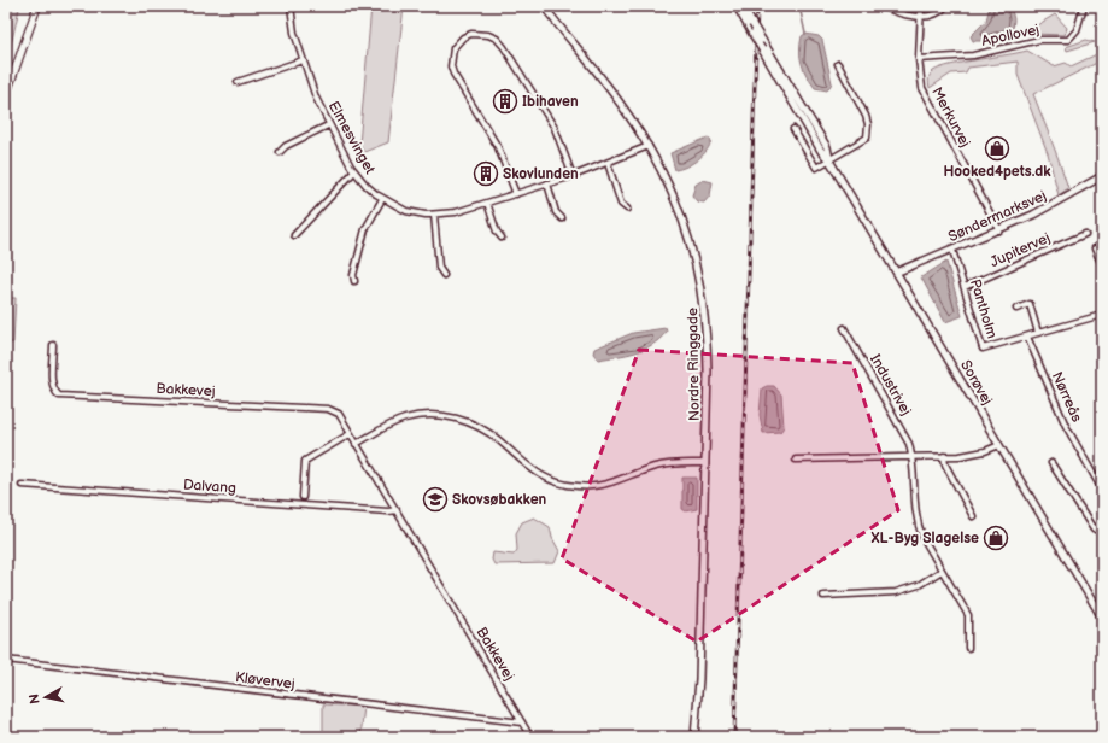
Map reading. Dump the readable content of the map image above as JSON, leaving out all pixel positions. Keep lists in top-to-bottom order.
{
  "streets": {
    "street": [
      "Apollovej",
      "Merkurvej",
      "Elmesvinget",
      "Søndermarksvej",
      "Jupitervej",
      "Pantholm",
      "Nordre Ringgade",
      "Sorøvej",
      "Industrivej",
      "Bakkevej",
      "Nørreås",
      "Dalvang",
      "Kløvervej"
    ]
  },
  "crossings": [
    ["Apollovej", "Merkurvej"],
    ["Merkurvej", "Søndermarksvej"],
    ["Elmesvinget", "Nordre Ringgade"],
    ["Søndermarksvej", "Pantholm"],
    ["Søndermarksvej", "Sorøvej"],
    ["Jupitervej", "Pantholm"],
    ["Pantholm", "Nørreås"],
    ["Bakkevej", "Dalvang"],
    ["Bakkevej", "Kløvervej"]
  ],
  "places": {
    "building": ["Ibihaven", "Skovlunden"],
    "shop": ["Hooked4pets.dk", "XL-Byg Slagelse"],
    "school or university": ["Skovsøbakken"]
  },
  "north": "left"
}
